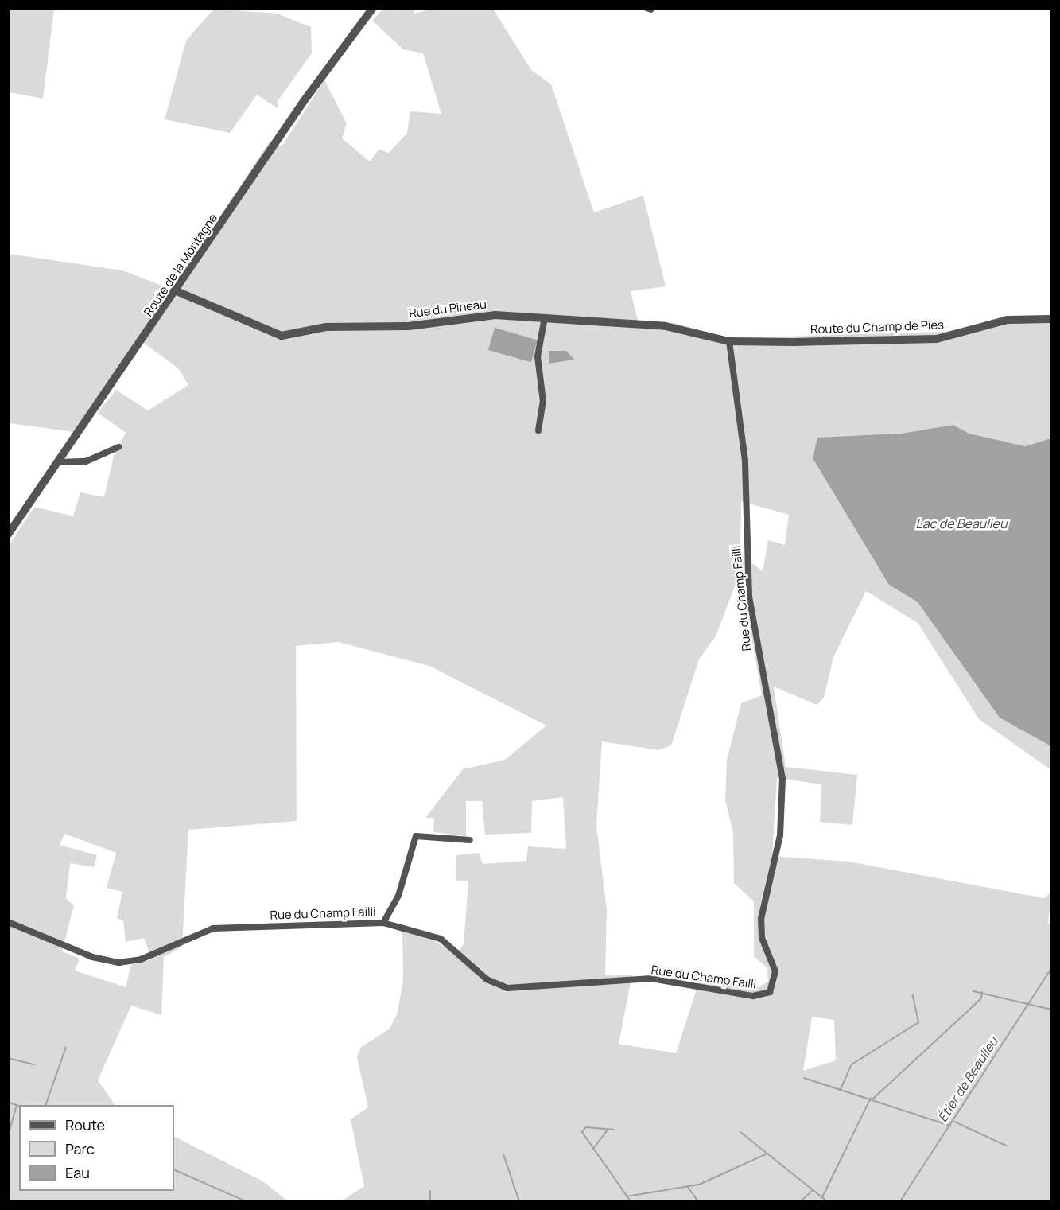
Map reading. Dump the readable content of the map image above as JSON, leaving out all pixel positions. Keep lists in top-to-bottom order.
{
  "streets": {
    "street": [
      "Route de la Montagne",
      "Rue du Pineau",
      "Route du Champ de Pies",
      "Rue du Champ Failli"
    ]
  },
  "crossings": [
    ["Route de la Montagne", "Rue du Pineau"],
    ["Rue du Pineau", "Route du Champ de Pies"],
    ["Rue du Pineau", "Rue du Champ Failli"],
    ["Route du Champ de Pies", "Rue du Champ Failli"]
  ],
  "water": ["Lac de Beaulieu", "Étier de Beaulieu"],
  "legend": ["Route", "Parc", "Eau"]
}
